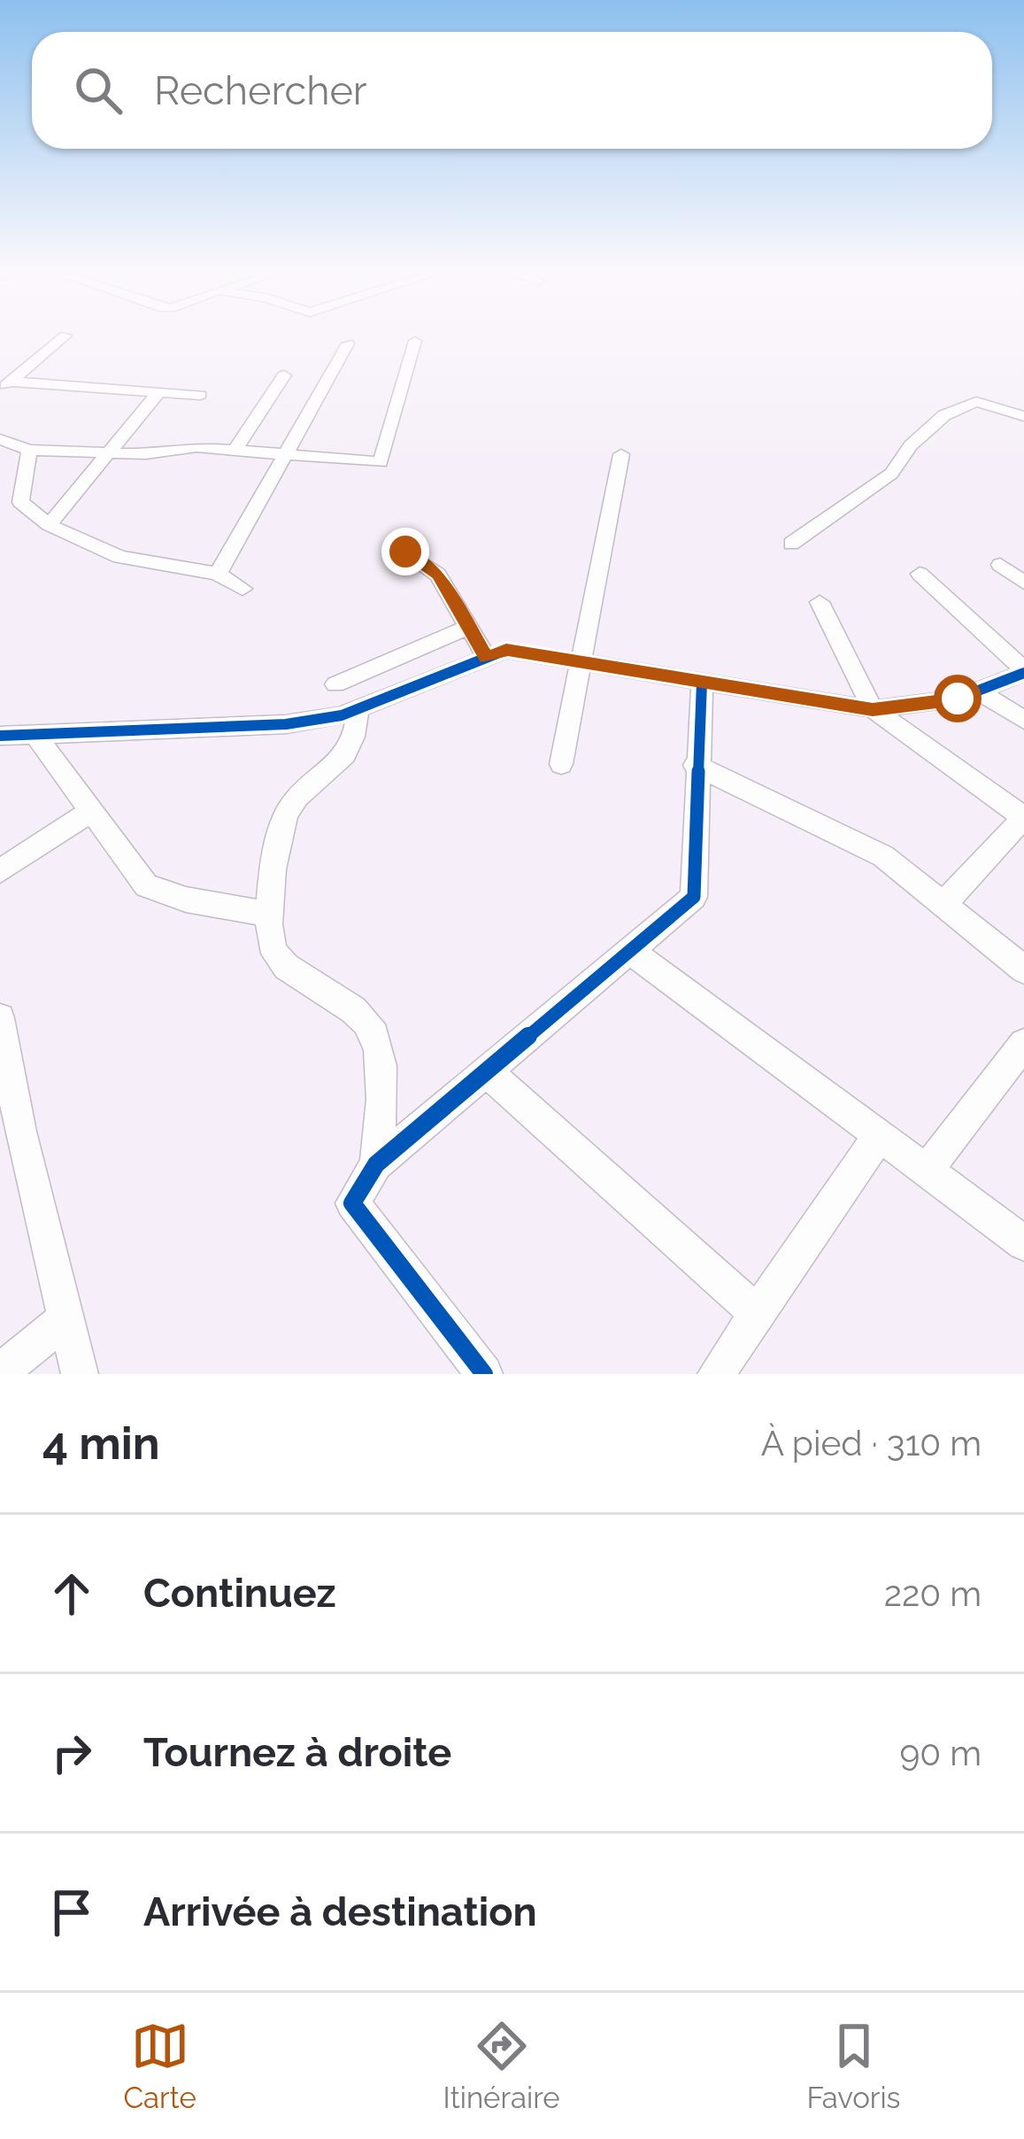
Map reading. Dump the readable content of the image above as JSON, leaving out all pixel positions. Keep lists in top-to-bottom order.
{
  "page": {
    "search": "Rechercher",
    "heading": ["4 min", "À pied · 310 m"],
    "list": [
      ["Continuez", "220 m"],
      ["Tournez à droite", "90 m"],
      "Arrivée à destination"
    ],
    "nav": ["Carte", "Itinéraire", "Favoris"]
  }
}
